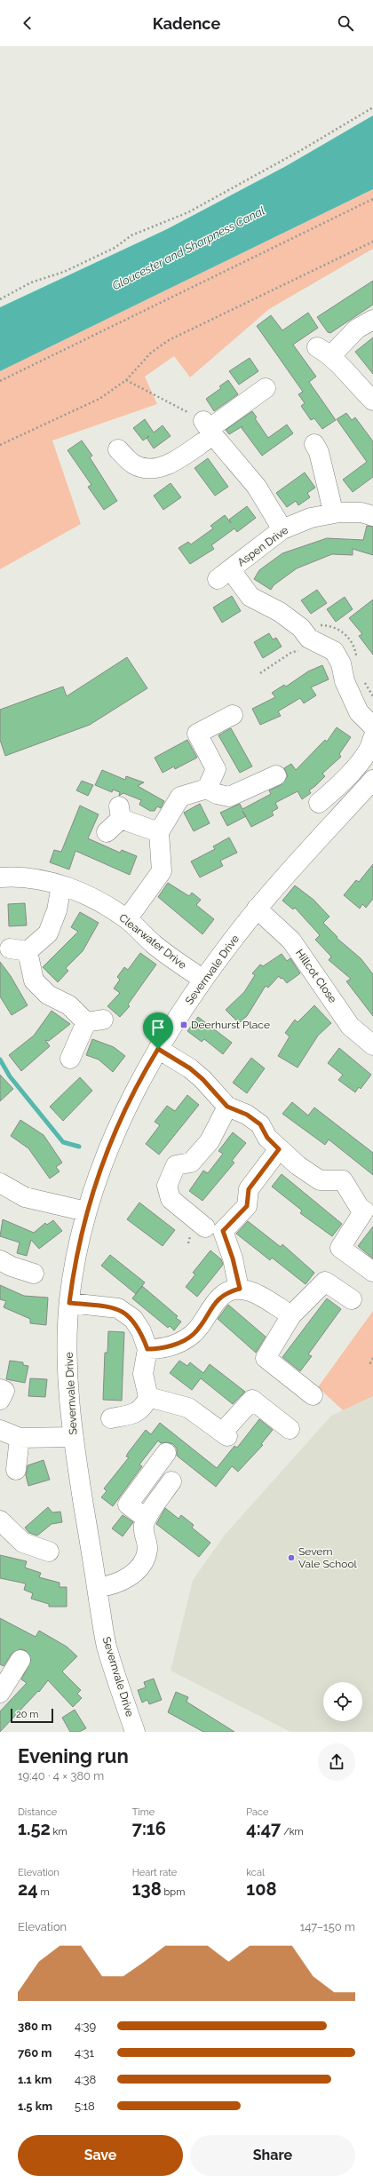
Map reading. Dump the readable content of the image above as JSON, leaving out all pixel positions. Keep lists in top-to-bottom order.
{
  "streets": {
    "street": [
      "Aspen Drive",
      "Clearwater Drive",
      "Severnvale Drive",
      "Hillcot Close"
    ]
  },
  "crossings": [
    ["Clearwater Drive", "Severnvale Drive"],
    ["Severnvale Drive", "Hillcot Close"]
  ],
  "water": ["Gloucester and Sharpness Canal"],
  "places": {
    "transit": ["Deerhurst Place"],
    "other": ["Severn Vale School"]
  },
  "scale_bar": "20 m",
  "page": {
    "header": "Kadence",
    "scale": "20 m",
    "heading": ["Evening run", "19:40 · 4 × 380 m"],
    "stats": [
      ["Distance", "1.52 km"],
      ["Time", "7:16"],
      ["Pace", "4:47 /km"],
      ["Elevation", "24 m"],
      ["Heart rate", "138 bpm"],
      ["kcal", "108"]
    ],
    "chart": ["Elevation", "147–150 m"],
    "list": [
      {
        "name": "380 m",
        "note": "4:39"
      },
      {
        "name": "760 m",
        "note": "4:31"
      },
      {
        "name": "1.1 km",
        "note": "4:38"
      },
      {
        "name": "1.5 km",
        "note": "5:18"
      }
    ],
    "buttons": ["Save", "Share"]
  }
}
